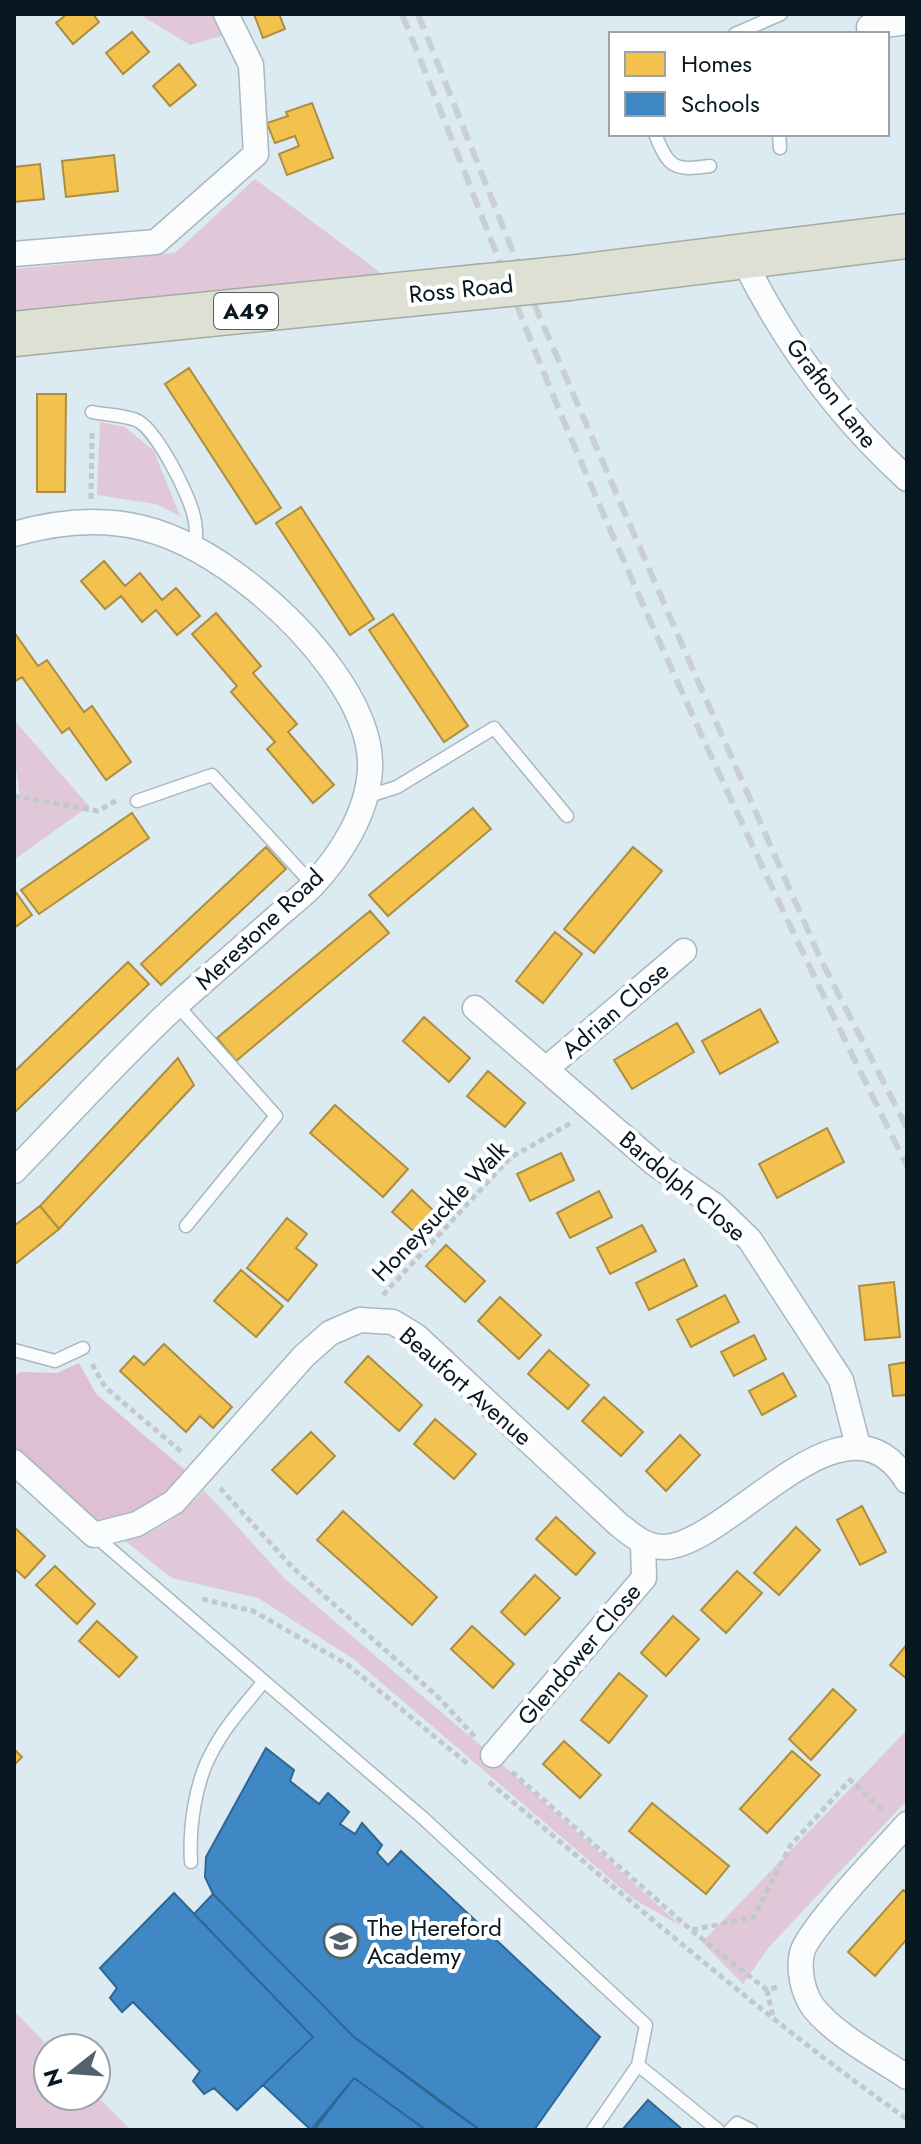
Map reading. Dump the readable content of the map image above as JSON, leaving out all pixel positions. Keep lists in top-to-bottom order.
{
  "streets": {
    "highway": ["Ross Road", "A49"],
    "street": [
      "Grafton Lane",
      "Merestone Road",
      "Adrian Close",
      "Bardolph Close",
      "Beaufort Avenue",
      "Glendower Close"
    ],
    "path": ["Honeysuckle Walk"]
  },
  "crossings": [
    ["Ross Road", "Grafton Lane"],
    ["Adrian Close", "Bardolph Close"],
    ["Bardolph Close", "Honeysuckle Walk"],
    ["Honeysuckle Walk", "Beaufort Avenue"],
    ["Beaufort Avenue", "Glendower Close"]
  ],
  "places": {
    "school or university": ["The Hereford Academy"]
  },
  "legend": ["Homes", "Schools"],
  "north": "left"
}
